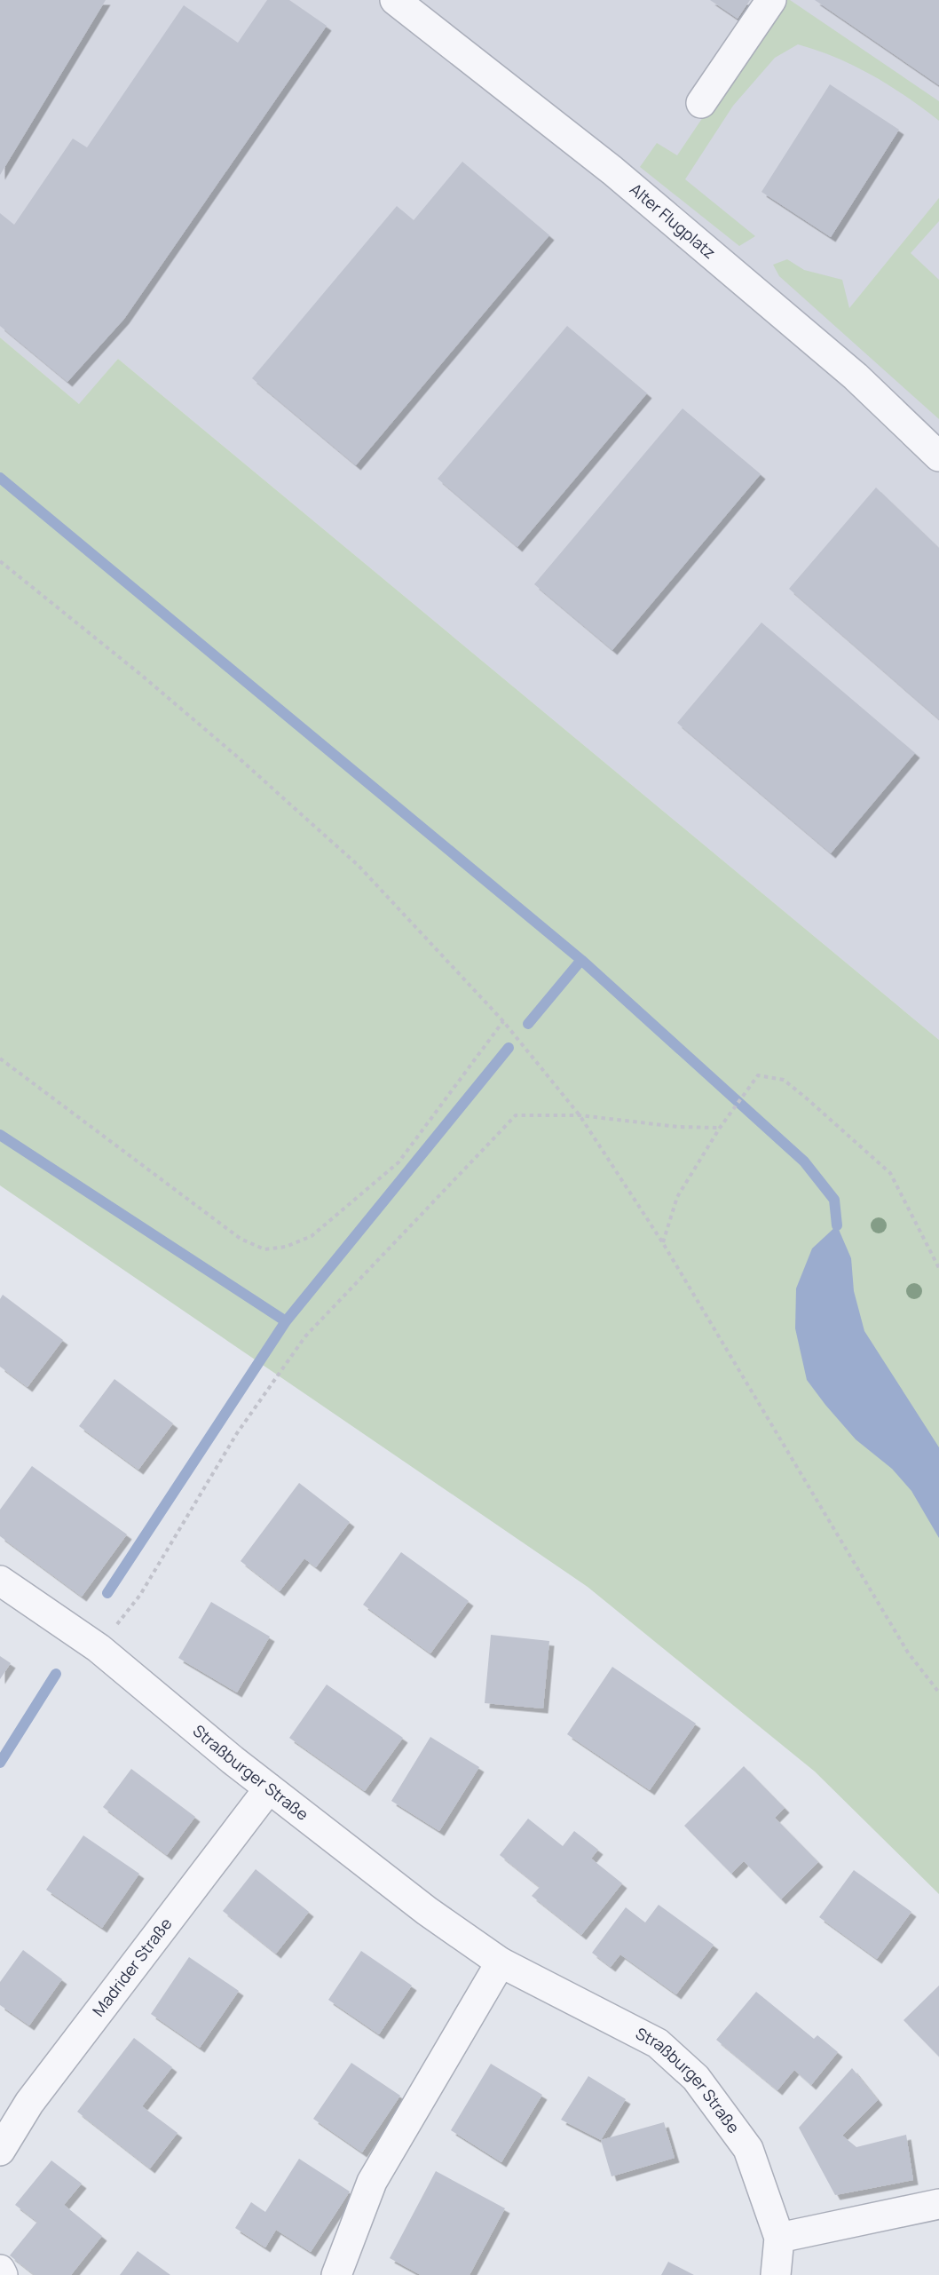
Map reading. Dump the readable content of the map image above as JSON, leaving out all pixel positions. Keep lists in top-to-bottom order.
{
  "streets": {
    "street": ["Alter Flugplatz", "Straßburger Straße", "Madrider Straße"]
  },
  "crossings": [
    ["Straßburger Straße", "Madrider Straße"]
  ]
}
